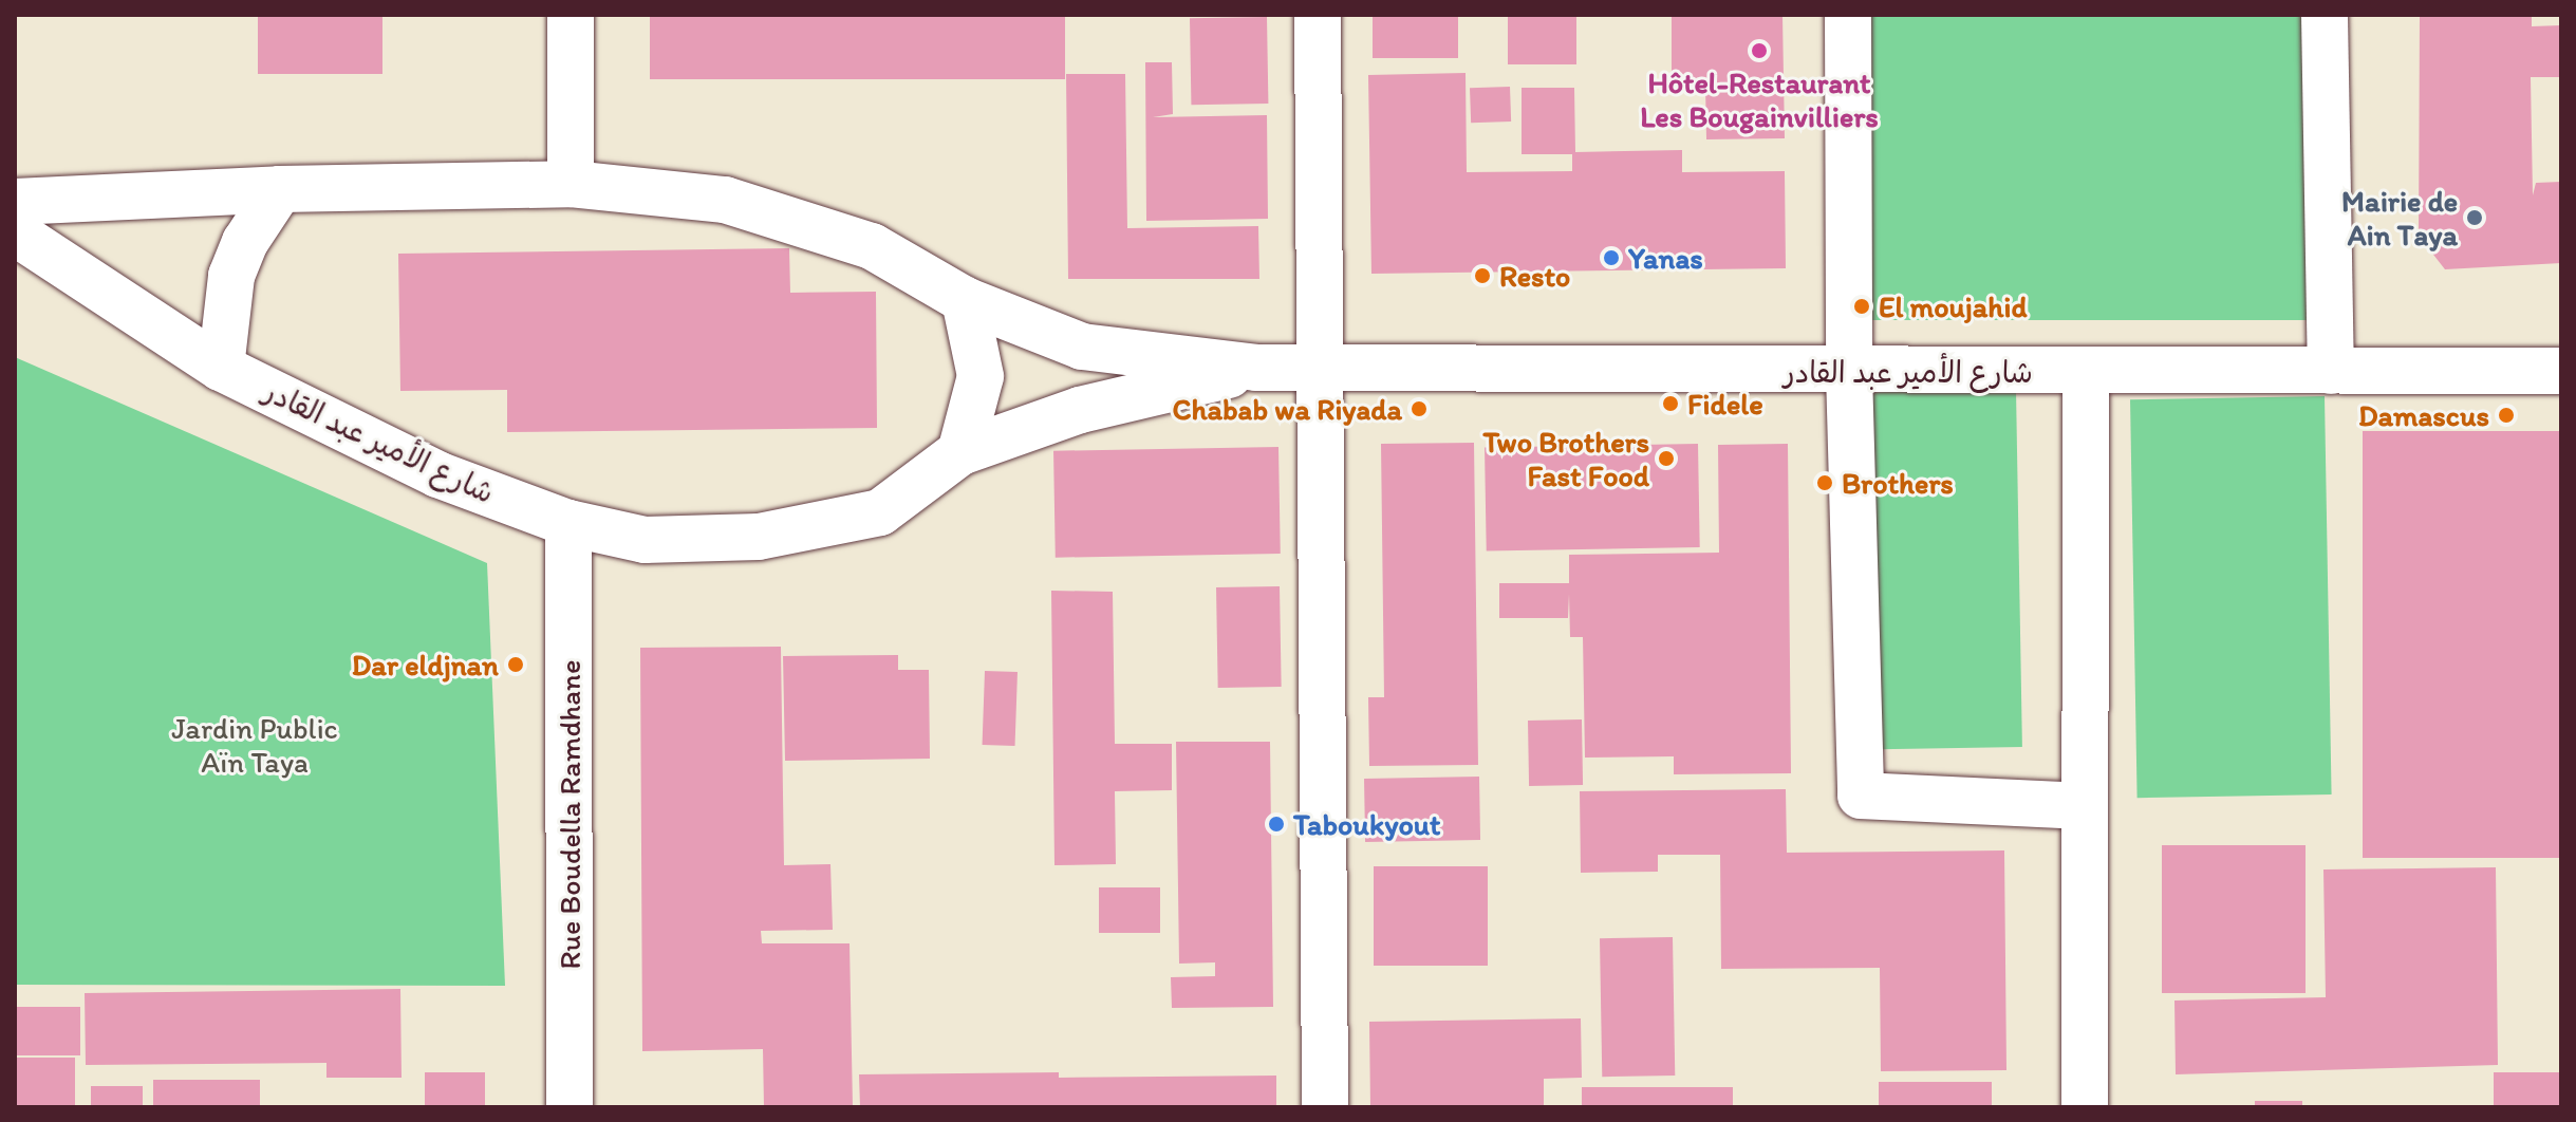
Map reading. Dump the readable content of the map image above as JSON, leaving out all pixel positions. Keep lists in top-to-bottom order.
{
  "streets": {
    "main road": ["شارع الأمير عبد القادر", "Rue Boudella Ramdhane"]
  },
  "crossings": [
    ["شارع الأمير عبد القادر", "Rue Boudella Ramdhane"]
  ],
  "parks": ["Jardin Public Aïn Taya"],
  "places": [
    "Hôtel-Restaurant Les Bougainvilliers",
    "Mairie de Ain Taya",
    "Yanas",
    "Resto",
    "El moujahid",
    "Fidele",
    "Chabab wa Riyada",
    "Damascus",
    "Two Brothers Fast Food",
    "Brothers",
    "Dar eldjnan",
    "Taboukyout"
  ]
}
